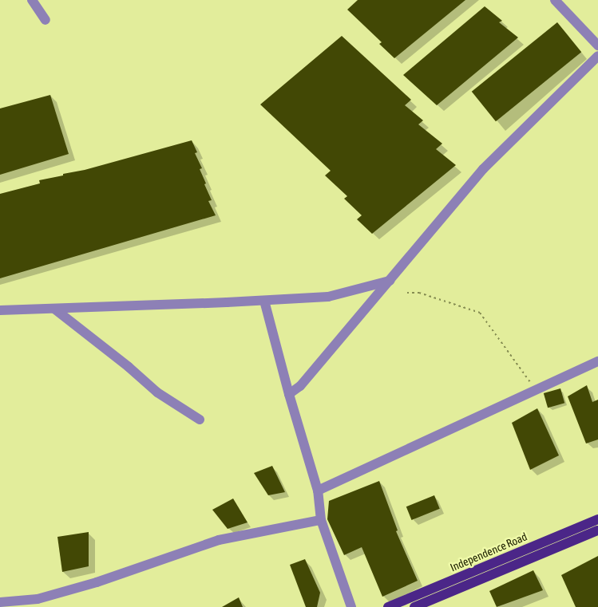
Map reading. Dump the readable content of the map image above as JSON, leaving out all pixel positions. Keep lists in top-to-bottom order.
{
  "streets": {
    "main road": ["Independence Road"]
  }
}
